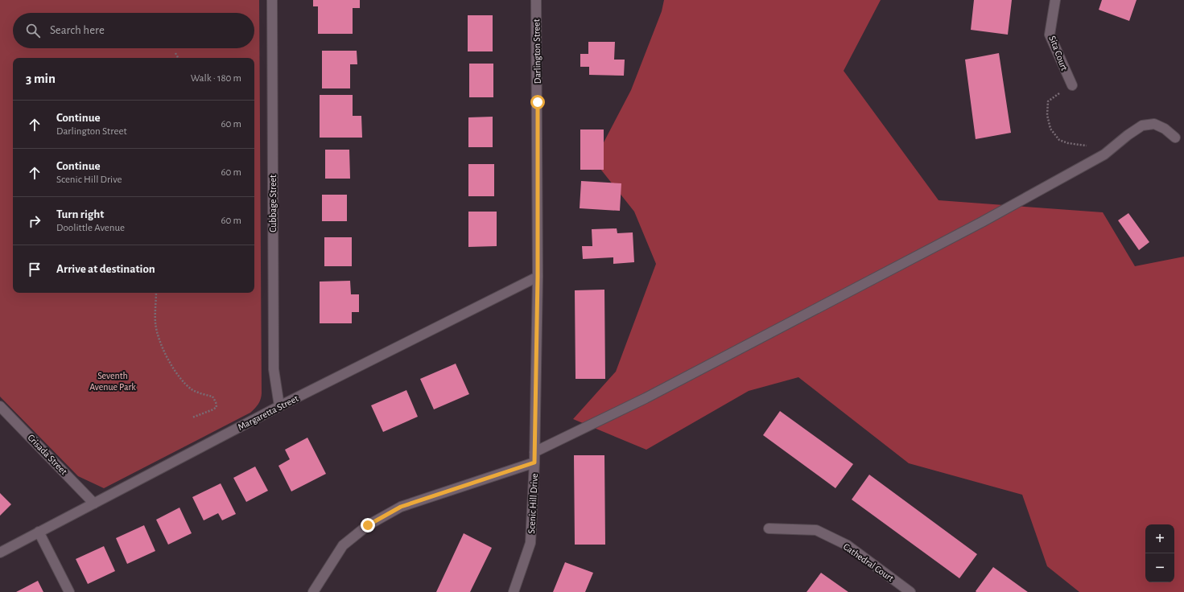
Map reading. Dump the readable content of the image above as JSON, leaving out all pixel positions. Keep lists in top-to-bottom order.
{
  "streets": {
    "street": [
      "Darlington Street",
      "Sita Court",
      "Cubbage Street",
      "Margaretta Street",
      "Crisada Street",
      "Scenic Hill Drive",
      "Cathedral Court"
    ]
  },
  "crossings": [
    ["Darlington Street", "Margaretta Street"],
    ["Darlington Street", "Scenic Hill Drive"],
    ["Cubbage Street", "Margaretta Street"],
    ["Margaretta Street", "Crisada Street"],
    ["Margaretta Street", "Scenic Hill Drive"]
  ],
  "parks": ["Seventh Avenue Park"],
  "page": {
    "search": "Search here",
    "heading": ["3 min", "Walk · 180 m"],
    "list": [
      ["Continue", "Darlington Street", "60 m"],
      ["Continue", "Scenic Hill Drive", "60 m"],
      ["Turn right", "Doolittle Avenue", "60 m"],
      "Arrive at destination"
    ],
    "map_buttons": ["+", "−"]
  }
}
